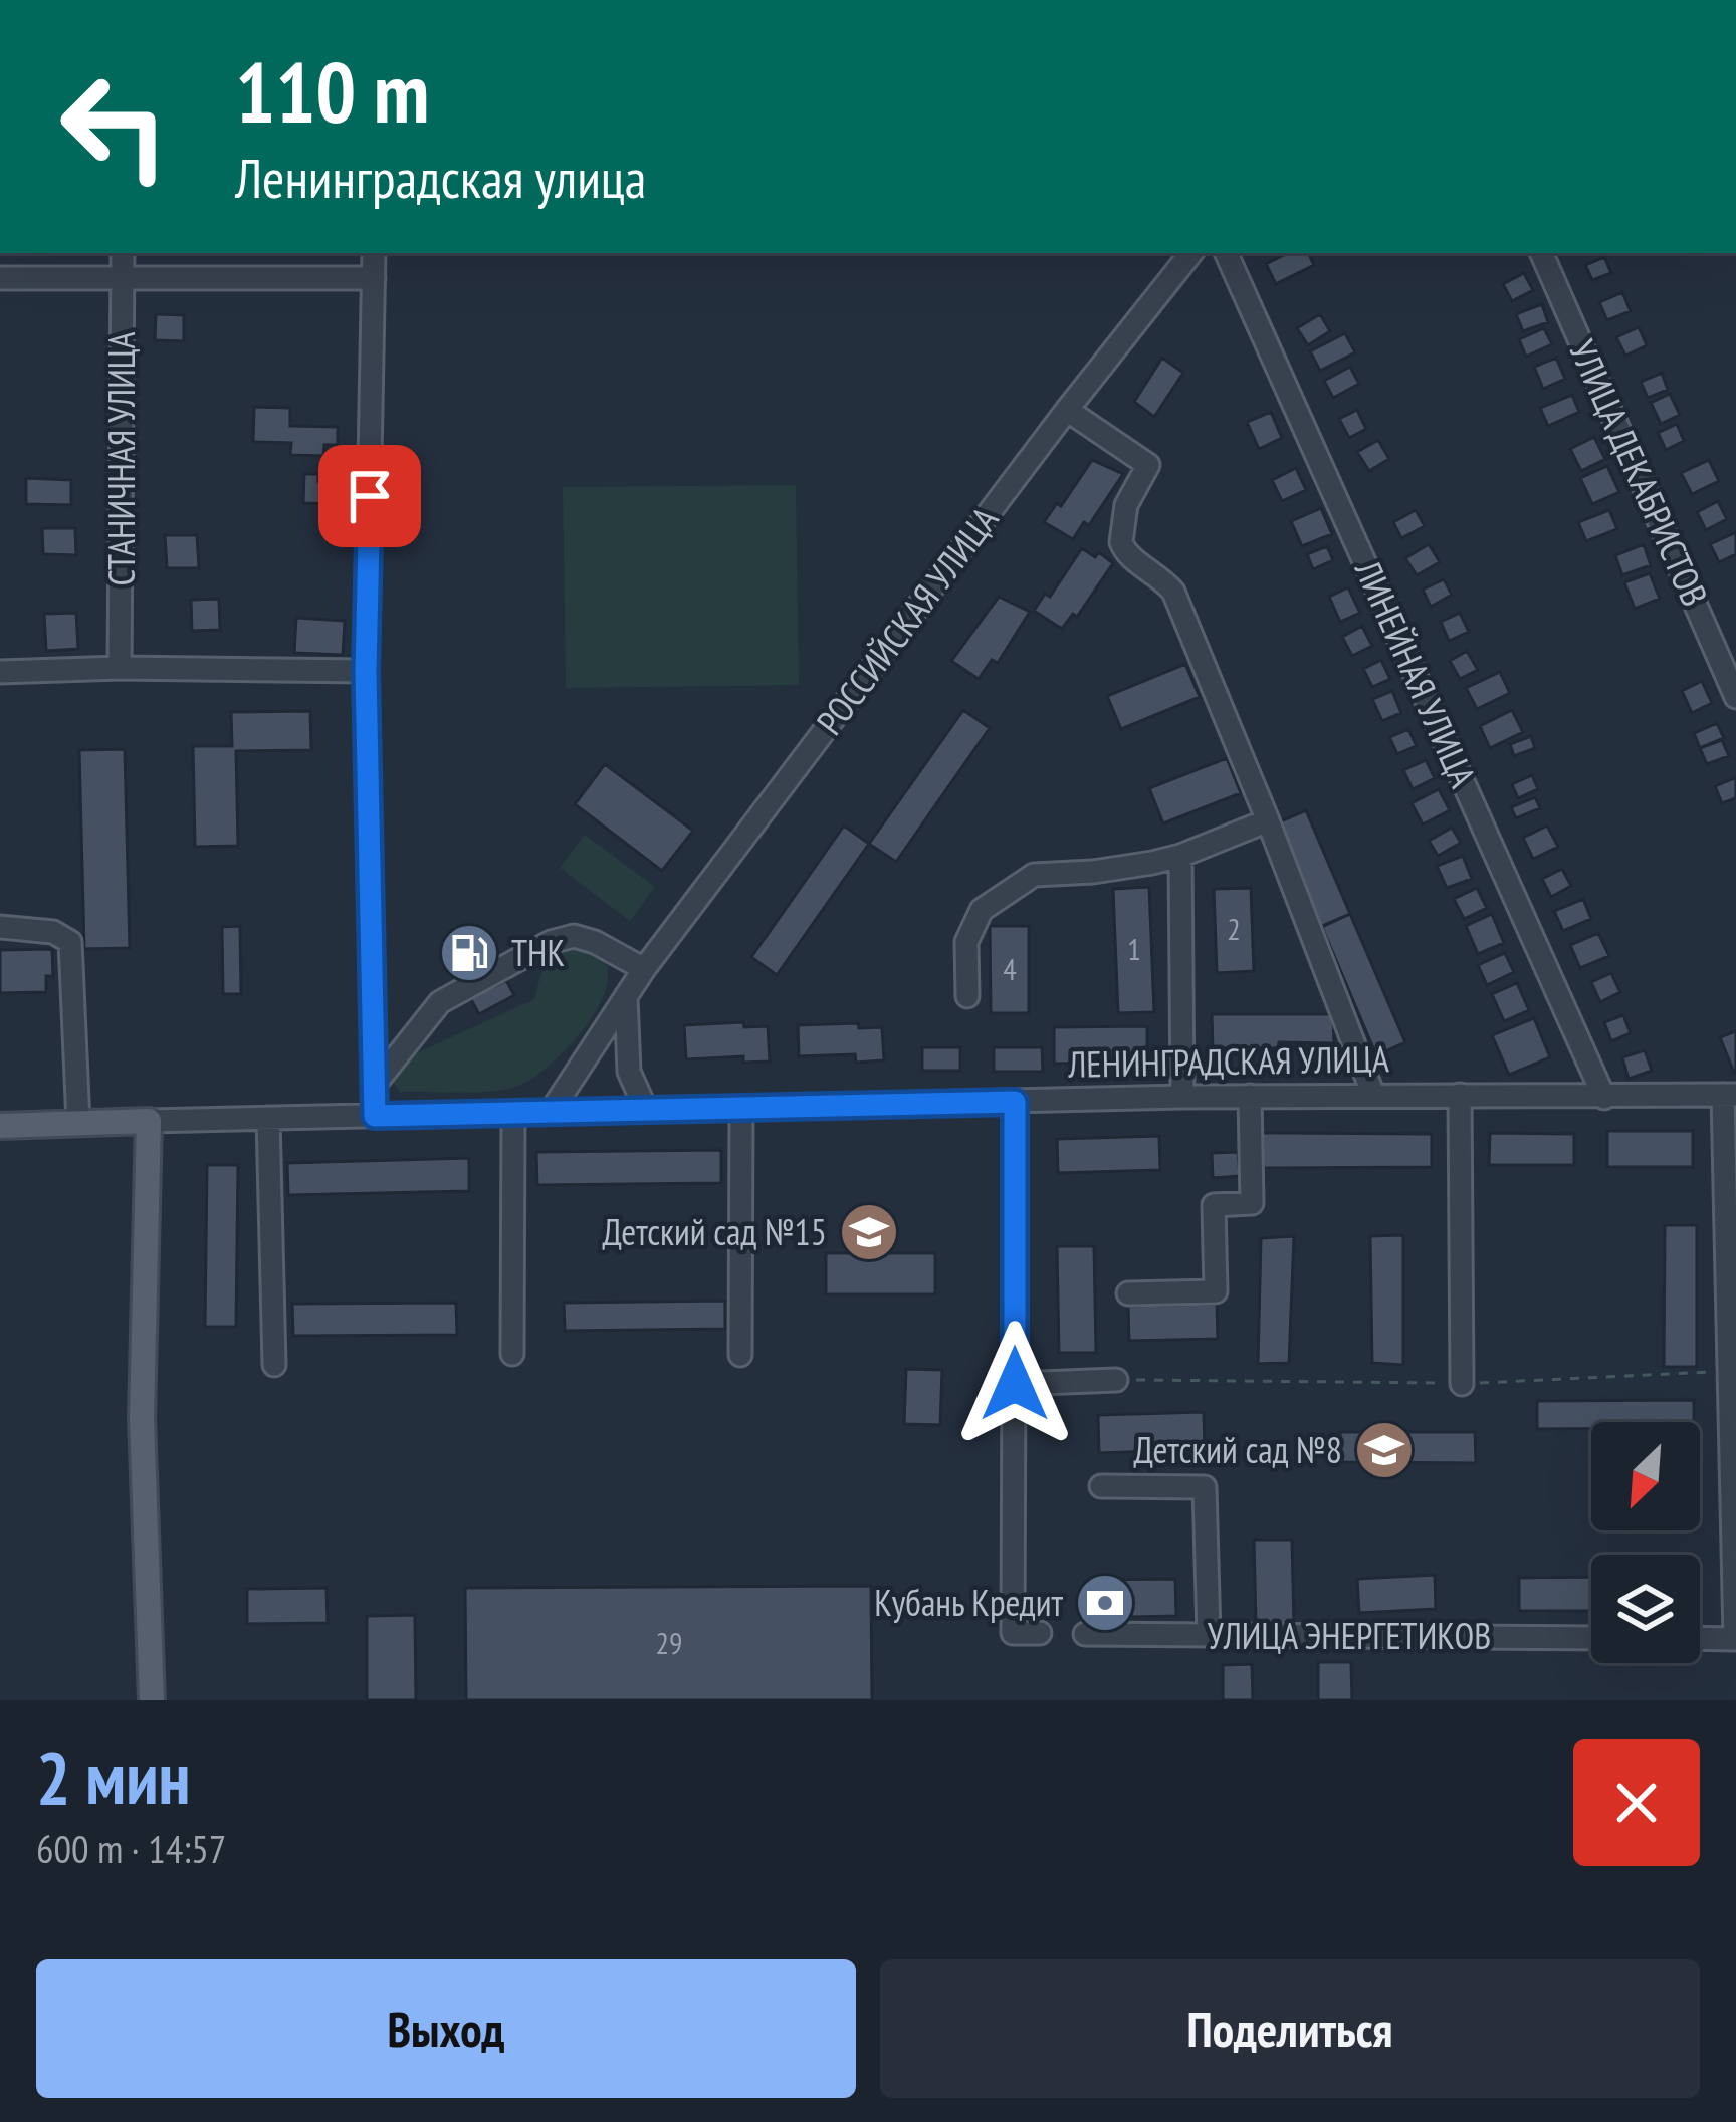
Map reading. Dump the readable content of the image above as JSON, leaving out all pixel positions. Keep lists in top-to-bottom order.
{
  "streets": {
    "main road": ["ЛЕНИНГРАДСКАЯ УЛИЦА"],
    "street": [
      "СТАНИЧНАЯ УЛИЦА",
      "УЛИЦА ДЕКАБРИСТОВ",
      "РОССИЙСКАЯ УЛИЦА",
      "ЛИНЕЙНАЯ УЛИЦА",
      "УЛИЦА ЭНЕРГЕТИКОВ"
    ]
  },
  "crossings": [
    ["РОССИЙСКАЯ УЛИЦА", "ЛЕНИНГРАДСКАЯ УЛИЦА"],
    ["ЛИНЕЙНАЯ УЛИЦА", "ЛЕНИНГРАДСКАЯ УЛИЦА"]
  ],
  "places": {
    "fuel station": ["ТНК"],
    "school or university": ["Детский сад №15", "Детский сад №8"],
    "bank": ["Кубань Кредит"]
  },
  "house_numbers": [
    "2",
    "1",
    "4",
    "29"
  ],
  "north": "bottom left",
  "page": {
    "turn": ["110 m", "Ленинградская улица"],
    "heading": ["2 мин", "600 m · 14:57"],
    "buttons": ["Выход", "Поделиться"]
  }
}
